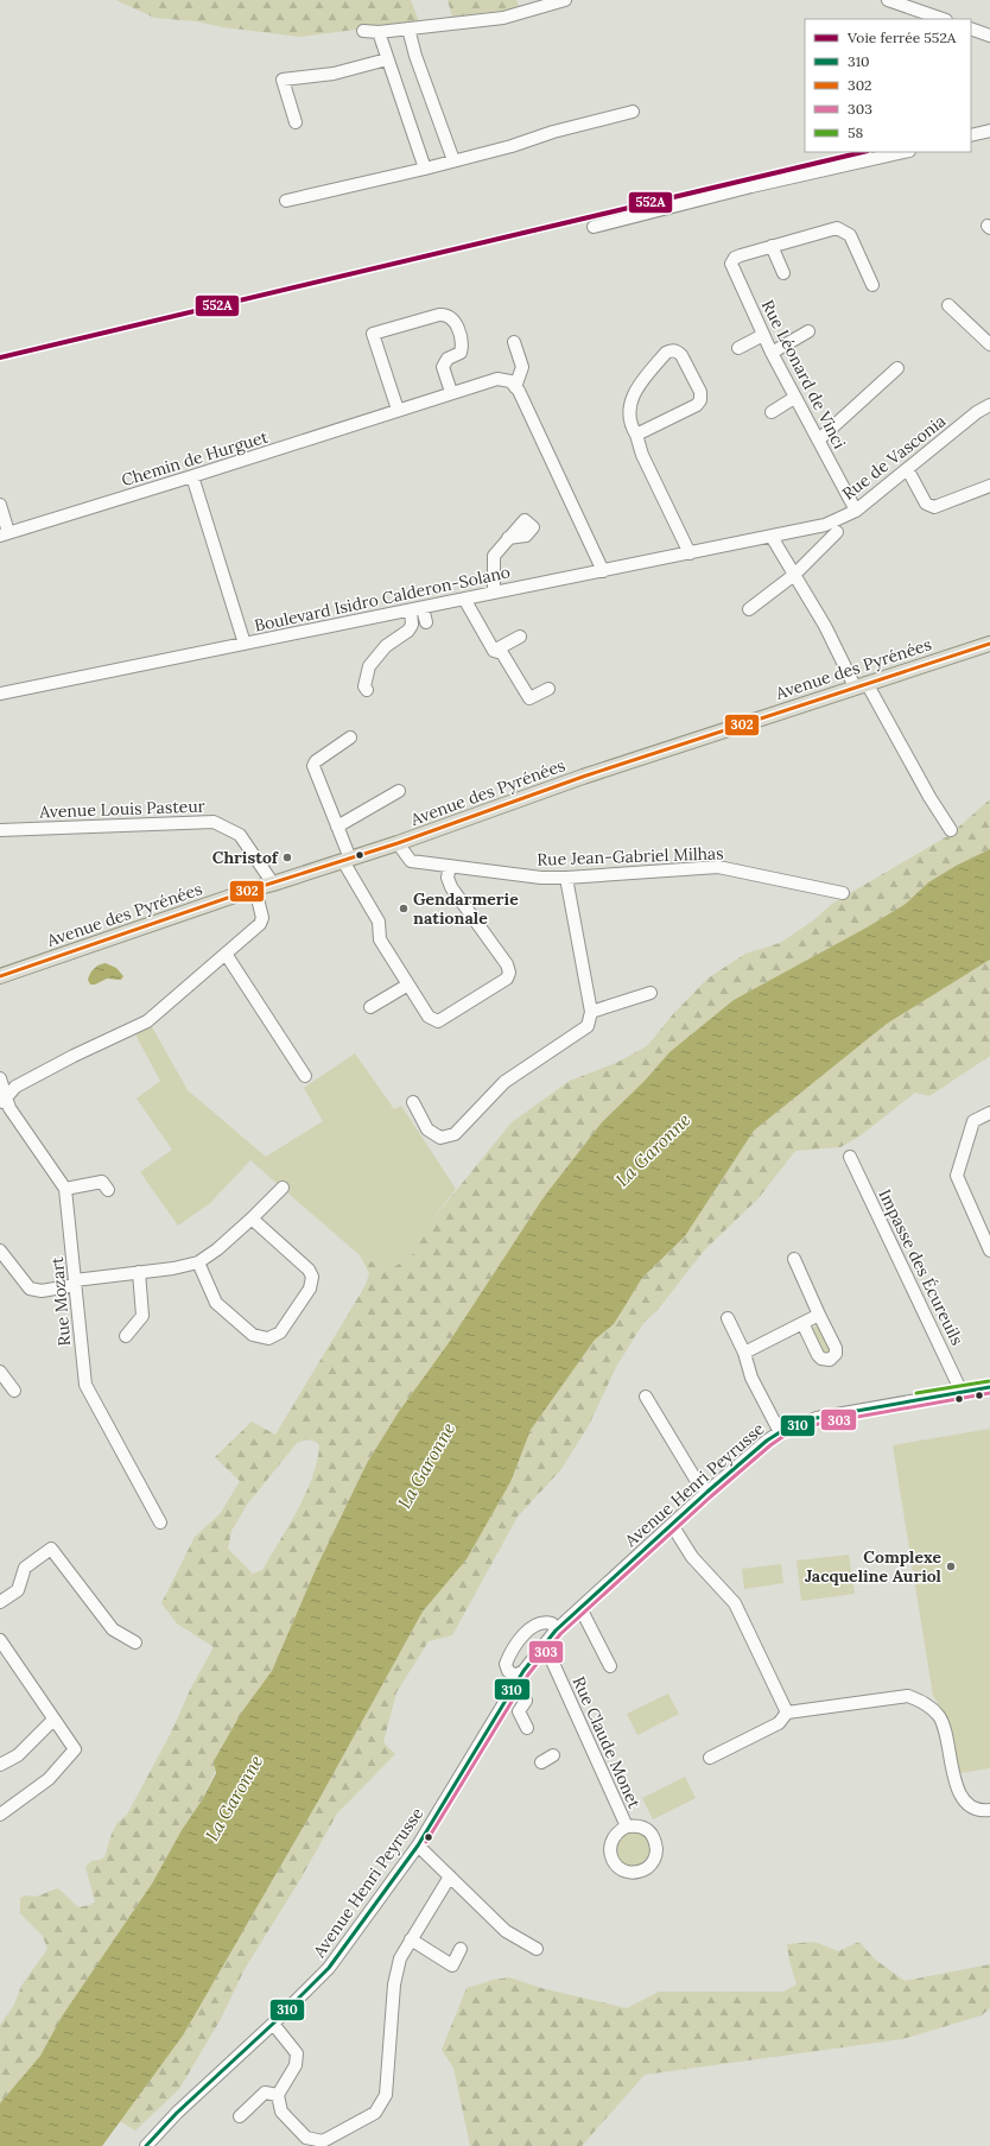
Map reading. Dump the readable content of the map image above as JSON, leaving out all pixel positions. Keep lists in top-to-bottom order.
{
  "streets": {
    "main road": ["Avenue des Pyrénées"],
    "street": [
      "Rue Léonard de Vinci",
      "Rue de Vasconia",
      "Chemin de Hurguet",
      "Boulevard Isidro Calderon-Solano",
      "Avenue Louis Pasteur",
      "Rue Jean-Gabriel Milhas",
      "Impasse des Écureuils",
      "Rue Mozart",
      "Avenue Henri Peyrusse",
      "Rue Claude Monet"
    ]
  },
  "crossings": [
    ["Rue Léonard de Vinci", "Rue de Vasconia"],
    ["Rue de Vasconia", "Boulevard Isidro Calderon-Solano"],
    ["Avenue des Pyrénées", "Avenue Louis Pasteur"],
    ["Avenue des Pyrénées", "Rue Jean-Gabriel Milhas"],
    ["Impasse des Écureuils", "Avenue Henri Peyrusse"],
    ["Avenue Henri Peyrusse", "Rue Claude Monet"]
  ],
  "water": ["La Garonne"],
  "places": ["Christof", "Gendarmerie nationale", "Complexe Jacqueline Auriol"],
  "lines": [
    "rail line 552A",
    "transit line 302",
    "transit line 58",
    "transit line 310",
    "transit line 303"
  ],
  "legend": [
    "Voie ferrée 552A",
    "310",
    "302",
    "303",
    "58"
  ]
}
